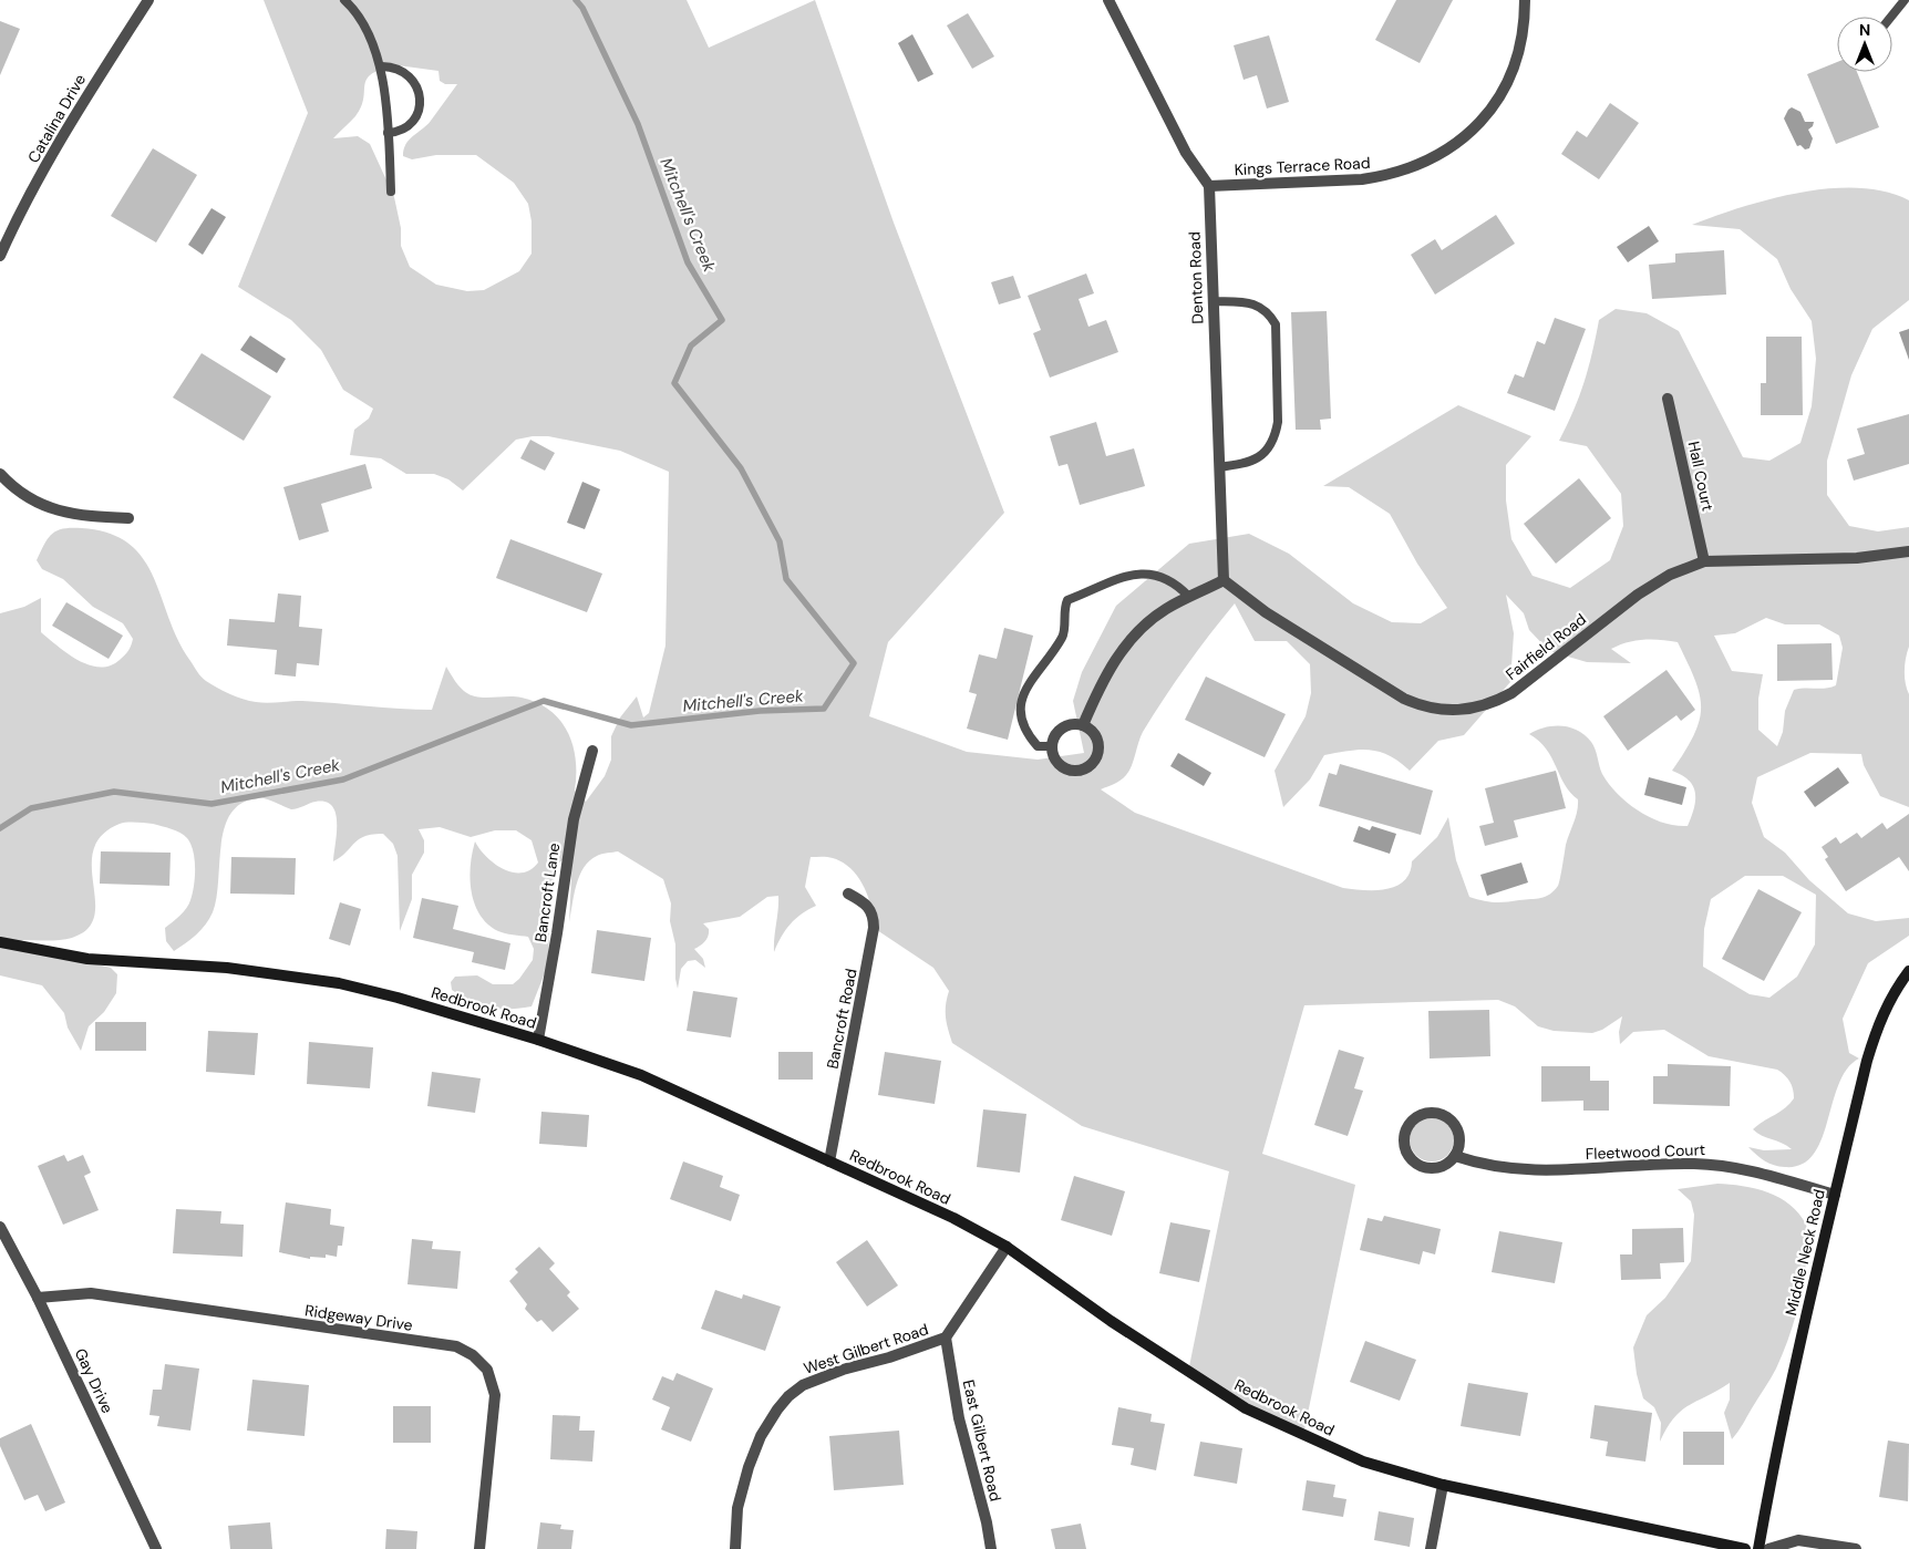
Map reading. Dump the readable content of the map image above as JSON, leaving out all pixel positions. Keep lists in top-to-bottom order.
{
  "streets": {
    "main road": ["Redbrook Road", "Middle Neck Road"],
    "street": [
      "Catalina Drive",
      "Kings Terrace Road",
      "Denton Road",
      "Hall Court",
      "Fairfield Road",
      "Bancroft Lane",
      "Bancroft Road",
      "Fleetwood Court",
      "Ridgeway Drive",
      "West Gilbert Road",
      "Gay Drive",
      "East Gilbert Road"
    ]
  },
  "crossings": [
    ["Kings Terrace Road", "Denton Road"],
    ["Denton Road", "Fairfield Road"],
    ["Hall Court", "Fairfield Road"],
    ["Bancroft Lane", "Redbrook Road"],
    ["Redbrook Road", "Bancroft Road"],
    ["Redbrook Road", "West Gilbert Road"],
    ["Fleetwood Court", "Middle Neck Road"],
    ["Ridgeway Drive", "Gay Drive"],
    ["West Gilbert Road", "East Gilbert Road"]
  ],
  "water": ["Mitchell's Creek"],
  "north": "top"
}
